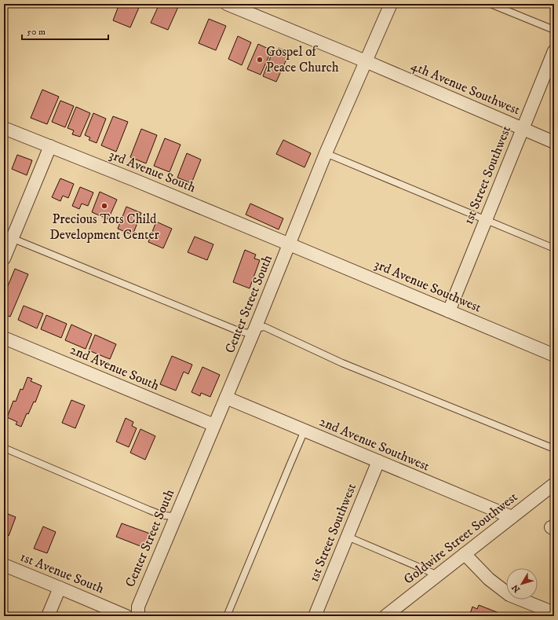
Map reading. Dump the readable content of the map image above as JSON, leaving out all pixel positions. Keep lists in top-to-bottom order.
{
  "streets": {
    "street": [
      "4th Avenue Southwest",
      "3rd Avenue South",
      "1st Street Southwest",
      "3rd Avenue Southwest",
      "Center Street South",
      "2nd Avenue South",
      "2nd Avenue Southwest",
      "Goldwire Street Southwest",
      "1st Avenue South"
    ]
  },
  "crossings": [
    ["4th Avenue Southwest", "1st Street Southwest"],
    ["4th Avenue Southwest", "Center Street South"],
    ["3rd Avenue South", "3rd Avenue Southwest"],
    ["3rd Avenue South", "Center Street South"],
    ["1st Street Southwest", "3rd Avenue Southwest"],
    ["1st Street Southwest", "2nd Avenue Southwest"],
    ["3rd Avenue Southwest", "Center Street South"],
    ["Center Street South", "2nd Avenue South"],
    ["Center Street South", "2nd Avenue Southwest"],
    ["2nd Avenue Southwest", "Goldwire Street Southwest"]
  ],
  "places": ["Gospel of Peace Church", "Precious Tots Child Development Center"],
  "scale_bar": "50 m",
  "north": "bottom left"
}
